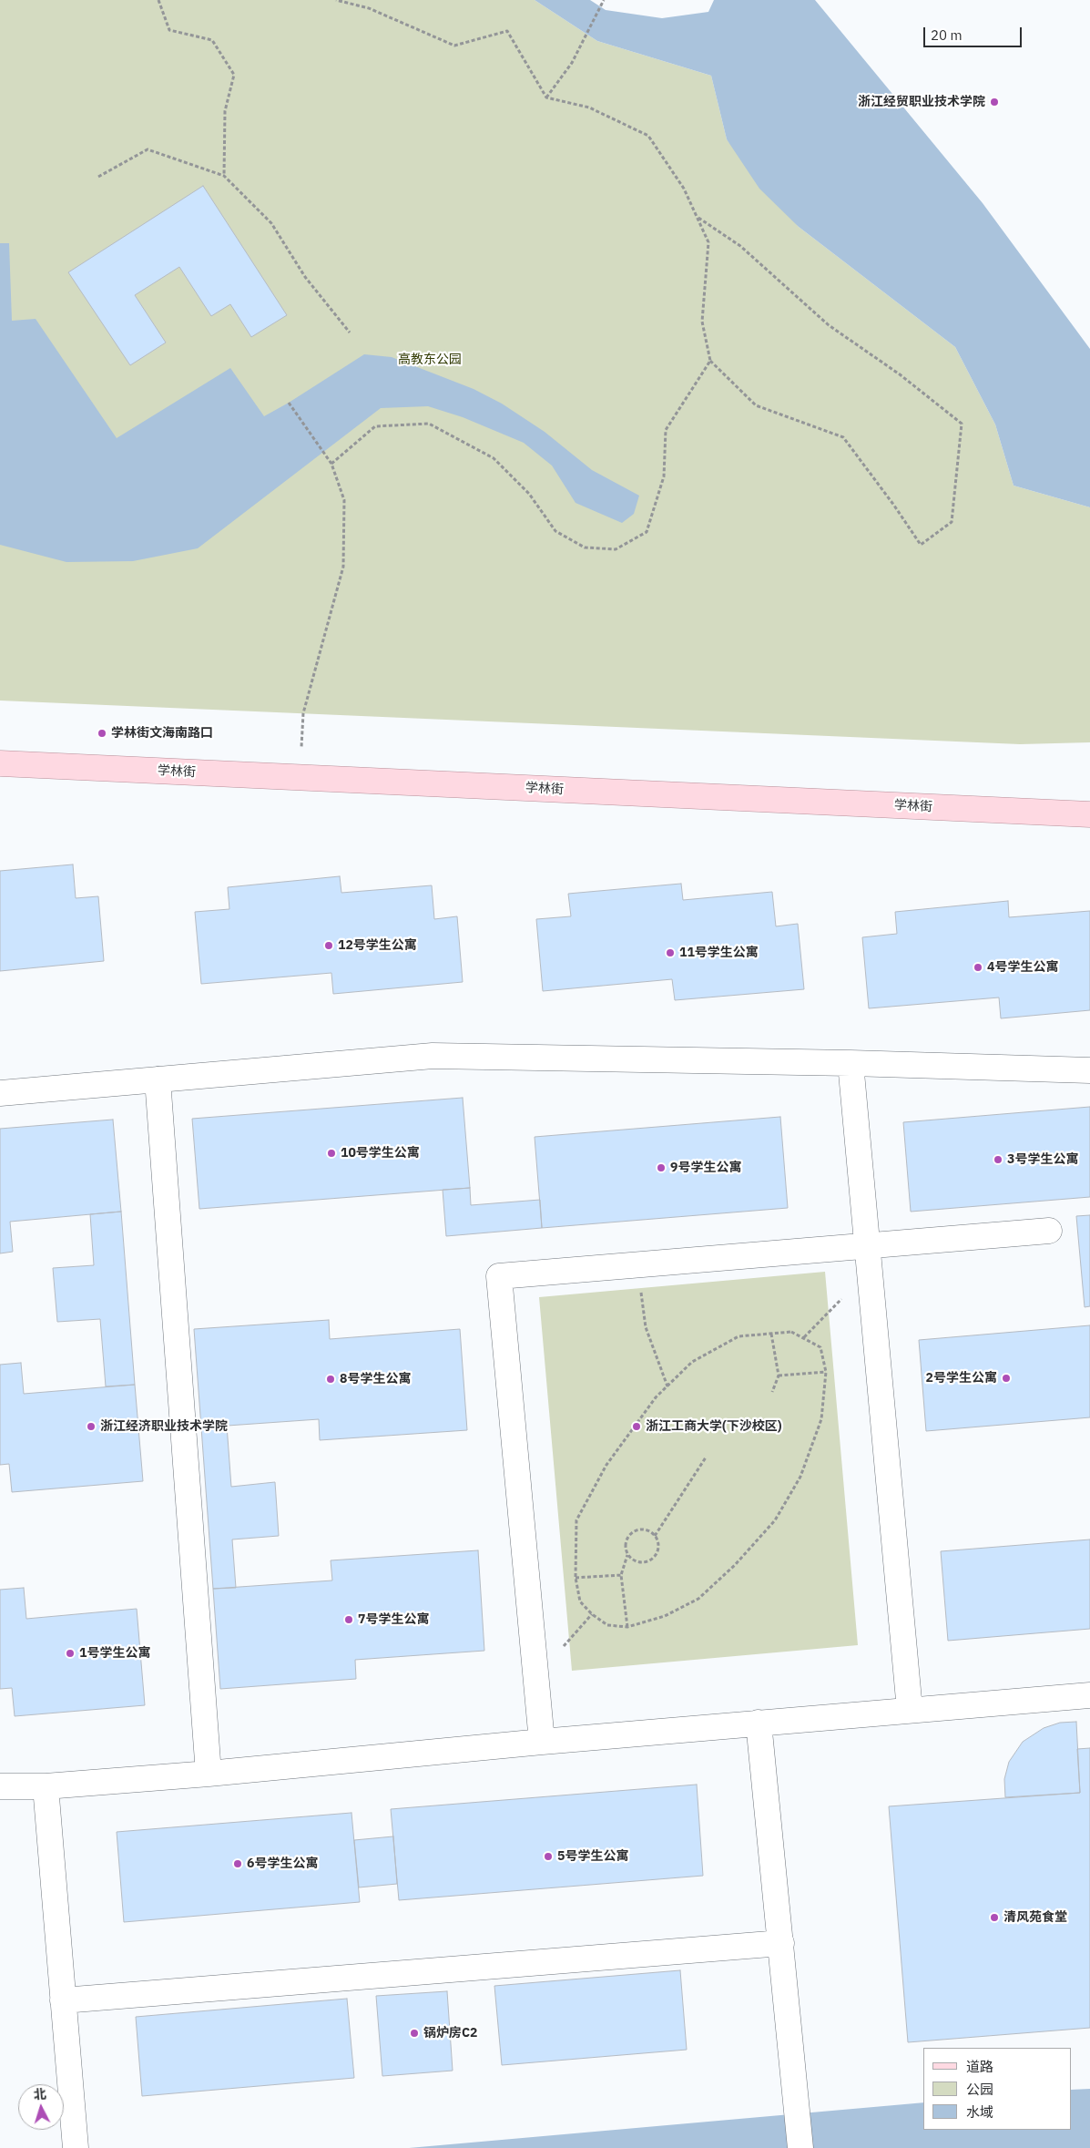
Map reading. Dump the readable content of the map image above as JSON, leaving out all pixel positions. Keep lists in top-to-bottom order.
{
  "streets": {
    "main road": ["学林街"]
  },
  "parks": ["高教东公园"],
  "places": [
    "浙江经贸职业技术学院",
    "学林街文海南路口",
    "12号学生公寓",
    "11号学生公寓",
    "4号学生公寓",
    "10号学生公寓",
    "3号学生公寓",
    "9号学生公寓",
    "2号学生公寓",
    "8号学生公寓",
    "浙江经济职业技术学院",
    "浙江工商大学(下沙校区)",
    "7号学生公寓",
    "1号学生公寓",
    "5号学生公寓",
    "6号学生公寓",
    "清风苑食堂",
    "锅炉房C2"
  ],
  "legend": ["道路", "公园", "水域"],
  "scale_bar": "20 m",
  "north": "top"
}
